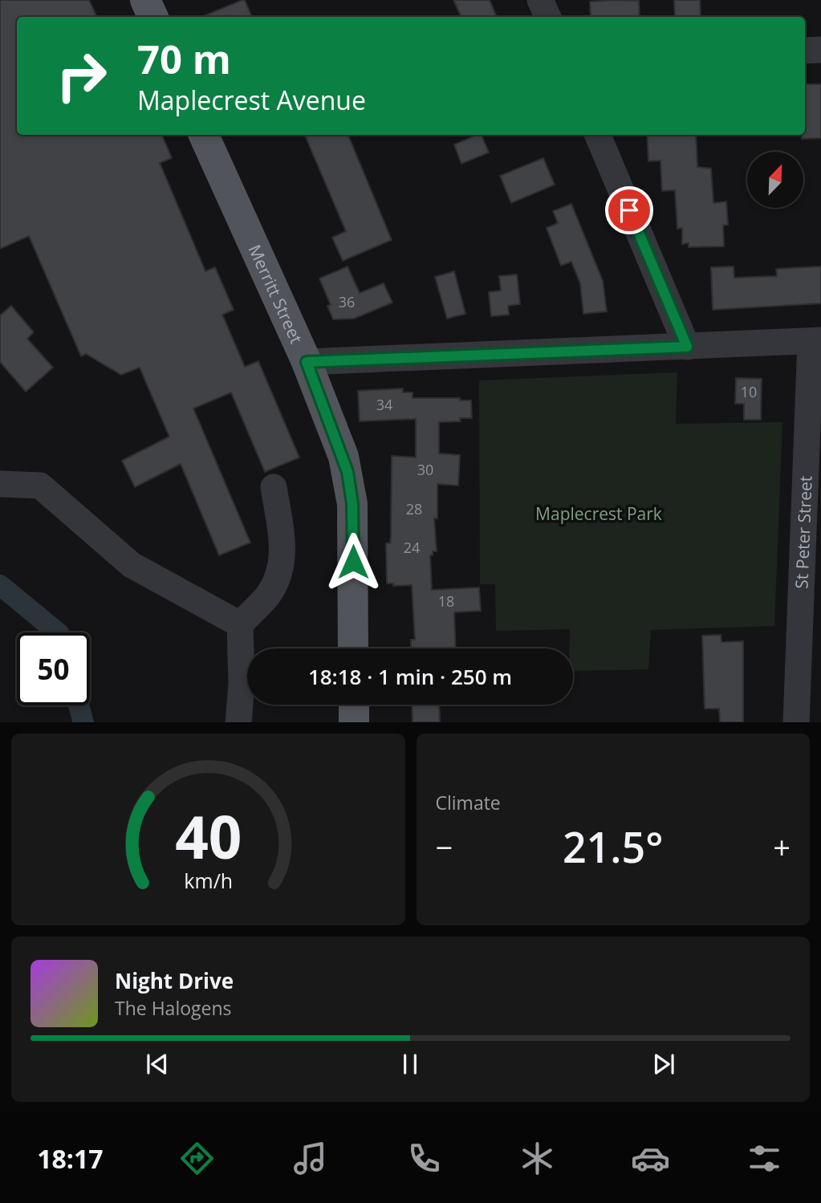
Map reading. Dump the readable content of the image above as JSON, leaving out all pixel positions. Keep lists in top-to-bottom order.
{
  "streets": {
    "main road": ["Merritt Street"],
    "street": ["St Peter Street"]
  },
  "parks": ["Maplecrest Park"],
  "house_numbers": [
    "36",
    "10",
    "34",
    "30",
    "28",
    "24",
    "18"
  ],
  "north": "top right",
  "page": {
    "turn": ["70 m", "Maplecrest Avenue"],
    "limit": "50",
    "trip": "18:18 · 1 min · 250 m",
    "tile": "Climate",
    "heat": ["−", "21.5°", "+"],
    "song": ["Night Drive", "The Halogens"],
    "tabs": "18:17",
    "gauge": ["40", "km/h"]
  }
}
